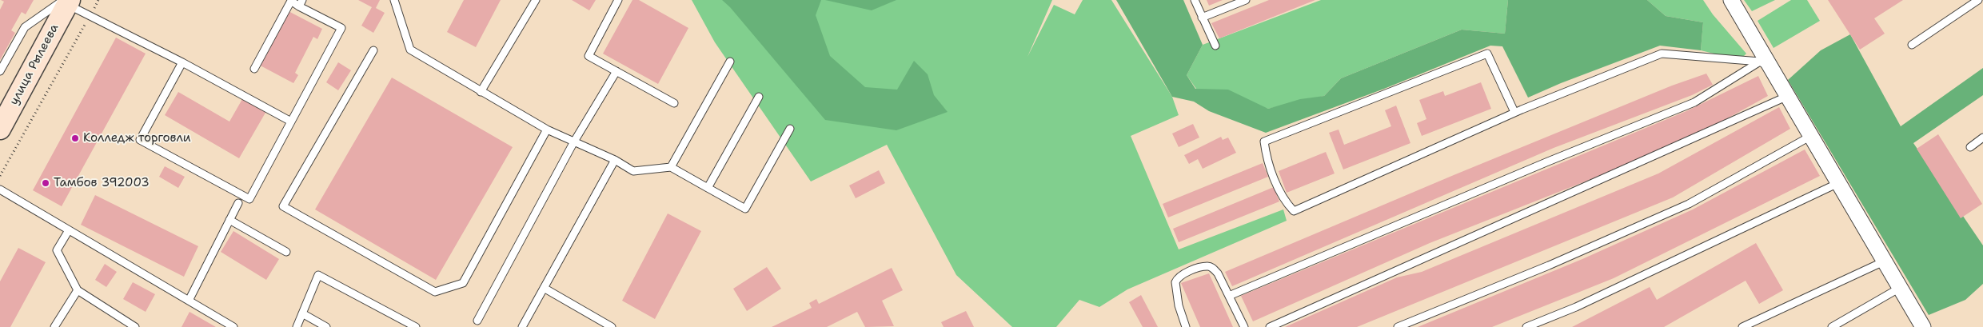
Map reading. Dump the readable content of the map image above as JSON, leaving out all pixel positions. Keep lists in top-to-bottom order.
{
  "streets": {
    "main road": ["улица Рылеева"]
  },
  "places": ["Колледж торговли", "Тамбов 392003"]
}
